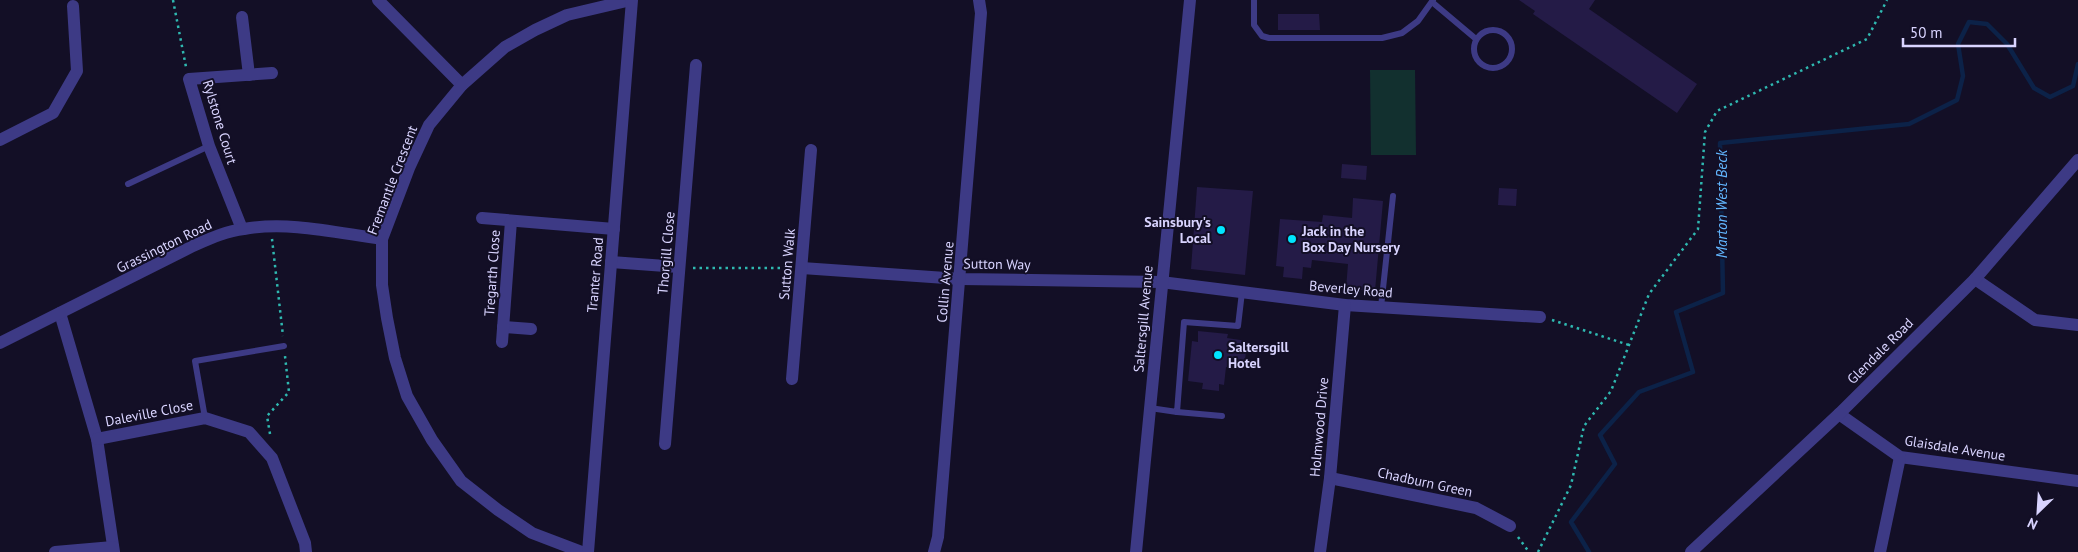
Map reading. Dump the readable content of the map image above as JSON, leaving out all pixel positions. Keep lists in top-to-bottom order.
{
  "streets": {
    "street": [
      "Rylstone Court",
      "Fremantle Crescent",
      "Grassington Road",
      "Thorgill Close",
      "Sutton Walk",
      "Sutton Way",
      "Tregarth Close",
      "Tranter Road",
      "Collin Avenue",
      "Beverley Road",
      "Saltersgill Avenue",
      "Glendale Road",
      "Daleville Close",
      "Holmwood Drive",
      "Glaisdale Avenue",
      "Chadburn Green"
    ]
  },
  "crossings": [
    ["Rylstone Court", "Grassington Road"],
    ["Fremantle Crescent", "Grassington Road"],
    ["Fremantle Crescent", "Tranter Road"],
    ["Sutton Walk", "Sutton Way"],
    ["Sutton Way", "Collin Avenue"],
    ["Sutton Way", "Beverley Road"],
    ["Sutton Way", "Saltersgill Avenue"],
    ["Tregarth Close", "Tranter Road"],
    ["Beverley Road", "Saltersgill Avenue"],
    ["Beverley Road", "Holmwood Drive"],
    ["Glendale Road", "Glaisdale Avenue"],
    ["Holmwood Drive", "Chadburn Green"]
  ],
  "water": ["Marton West Beck"],
  "places": ["Sainsbury's Local", "Jack in the Box Day Nursery", "Saltersgill Hotel"],
  "scale_bar": "50 m",
  "north": "bottom left"
}
